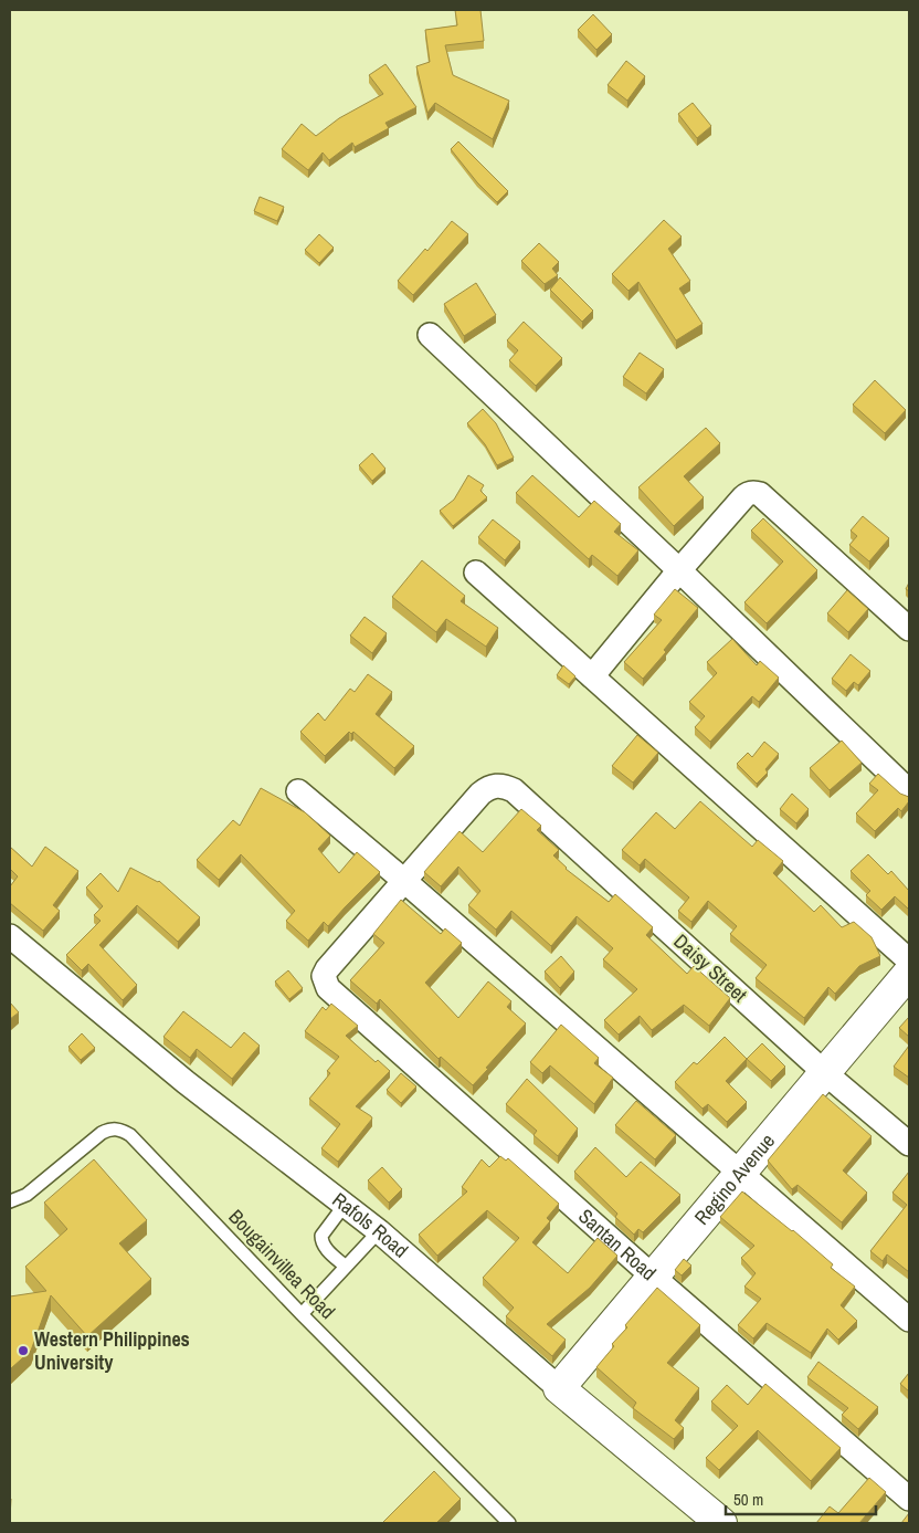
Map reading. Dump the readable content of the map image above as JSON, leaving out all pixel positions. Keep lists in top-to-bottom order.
{
  "streets": {
    "street": [
      "Daisy Street",
      "Regino Avenue",
      "Rafols Road",
      "Santan Road"
    ],
    "lane": ["Bougainvillea Road"]
  },
  "crossings": [
    ["Daisy Street", "Regino Avenue"],
    ["Daisy Street", "Santan Road"],
    ["Regino Avenue", "Rafols Road"],
    ["Regino Avenue", "Santan Road"]
  ],
  "places": ["Western Philippines University"],
  "scale_bar": "50 m"
}
